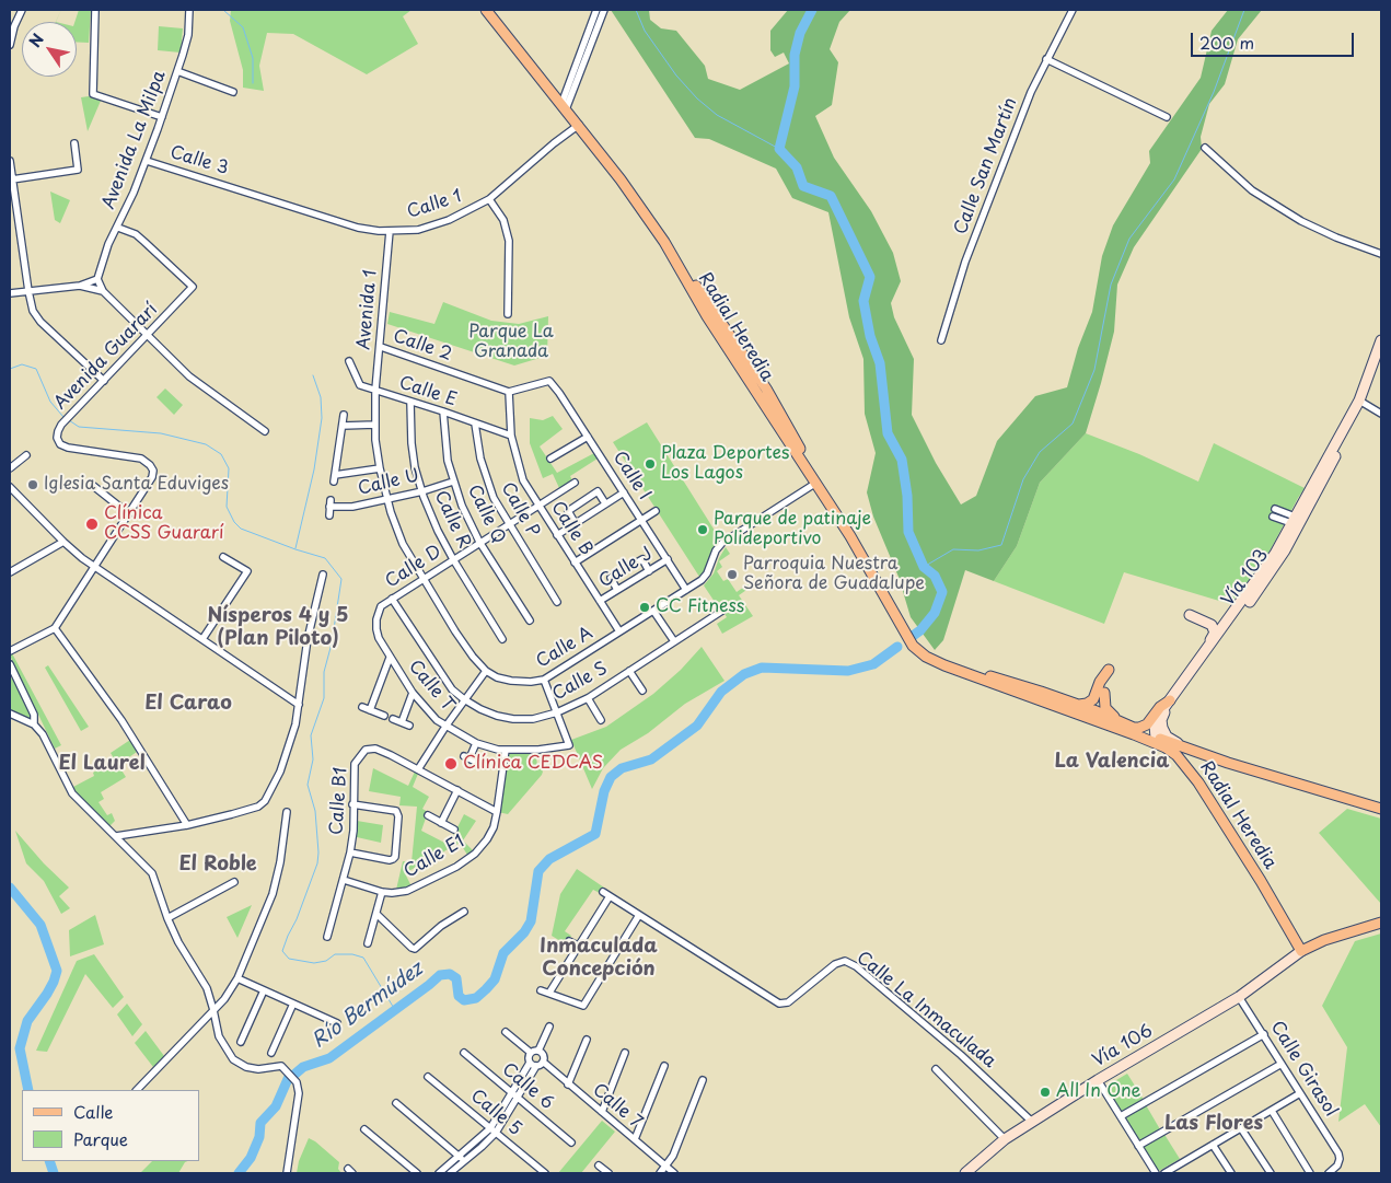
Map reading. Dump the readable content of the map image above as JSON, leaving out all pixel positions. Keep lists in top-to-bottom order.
{
  "streets": {
    "main road": ["Radial Heredia", "Vía 103", "Vía 106"],
    "street": [
      "Avenida La Milpa",
      "Calle 3",
      "Calle San Martín",
      "Calle 1",
      "Avenida 1",
      "Calle 2",
      "Avenida Guararí",
      "Calle E",
      "Calle I",
      "Calle U",
      "Calle P",
      "Calle Q",
      "Calle R",
      "Calle B",
      "Calle D",
      "Calle J",
      "Calle A",
      "Calle S",
      "Calle T",
      "Calle B1",
      "Calle E1",
      "Calle La Inmaculada",
      "Calle Girasol",
      "Calle 6",
      "Calle 7",
      "Calle 5"
    ]
  },
  "crossings": [
    ["Avenida La Milpa", "Calle 3"],
    ["Avenida La Milpa", "Avenida Guararí"],
    ["Calle 3", "Calle 1"],
    ["Calle 1", "Avenida 1"],
    ["Calle 1", "Radial Heredia"],
    ["Avenida 1", "Calle 2"],
    ["Avenida 1", "Calle E"],
    ["Avenida 1", "Calle A"],
    ["Radial Heredia", "Vía 103"],
    ["Radial Heredia", "Calle A"],
    ["Radial Heredia", "Vía 106"],
    ["Calle 2", "Calle I"],
    ["Calle 2", "Calle B"],
    ["Calle E", "Calle P"],
    ["Calle E", "Calle Q"],
    ["Calle E", "Calle R"],
    ["Calle E", "Calle B"],
    ["Calle E", "Calle A"],
    ["Calle I", "Calle B"],
    ["Calle I", "Calle J"],
    ["Calle I", "Calle A"],
    ["Calle U", "Calle Q"],
    ["Calle U", "Calle R"],
    ["Calle U", "Calle A"],
    ["Calle P", "Calle D"],
    ["Calle Q", "Calle D"],
    ["Calle R", "Calle D"],
    ["Calle B", "Calle D"],
    ["Calle B", "Calle J"],
    ["Calle B", "Calle A"],
    ["Calle D", "Calle A"],
    ["Calle D", "Calle S"],
    ["Calle D", "Calle T"],
    ["Calle S", "Calle T"],
    ["Calle T", "Calle E1"],
    ["Calle B1", "Calle E1"],
    ["Calle La Inmaculada", "Vía 106"],
    ["Vía 106", "Calle Girasol"]
  ],
  "districts": [
    "Nísperos 4 y 5 (Plan Piloto)",
    "El Carao",
    "La Valencia",
    "El Laurel",
    "El Roble",
    "Inmaculada Concepción",
    "Las Flores"
  ],
  "water": ["Río Bermúdez"],
  "parks": ["Parque La Granada"],
  "places": [
    "Plaza Deportes Los Lagos",
    "Iglesia Santa Eduviges",
    "Clínica CCSS Guararí",
    "Parque de patinaje Polideportivo",
    "Parroquia Nuestra Señora de Guadalupe",
    "CC Fitness",
    "Clínica CEDCAS",
    "All In One"
  ],
  "legend": ["Calle", "Parque"],
  "scale_bar": "200 m",
  "north": "top left"
}
